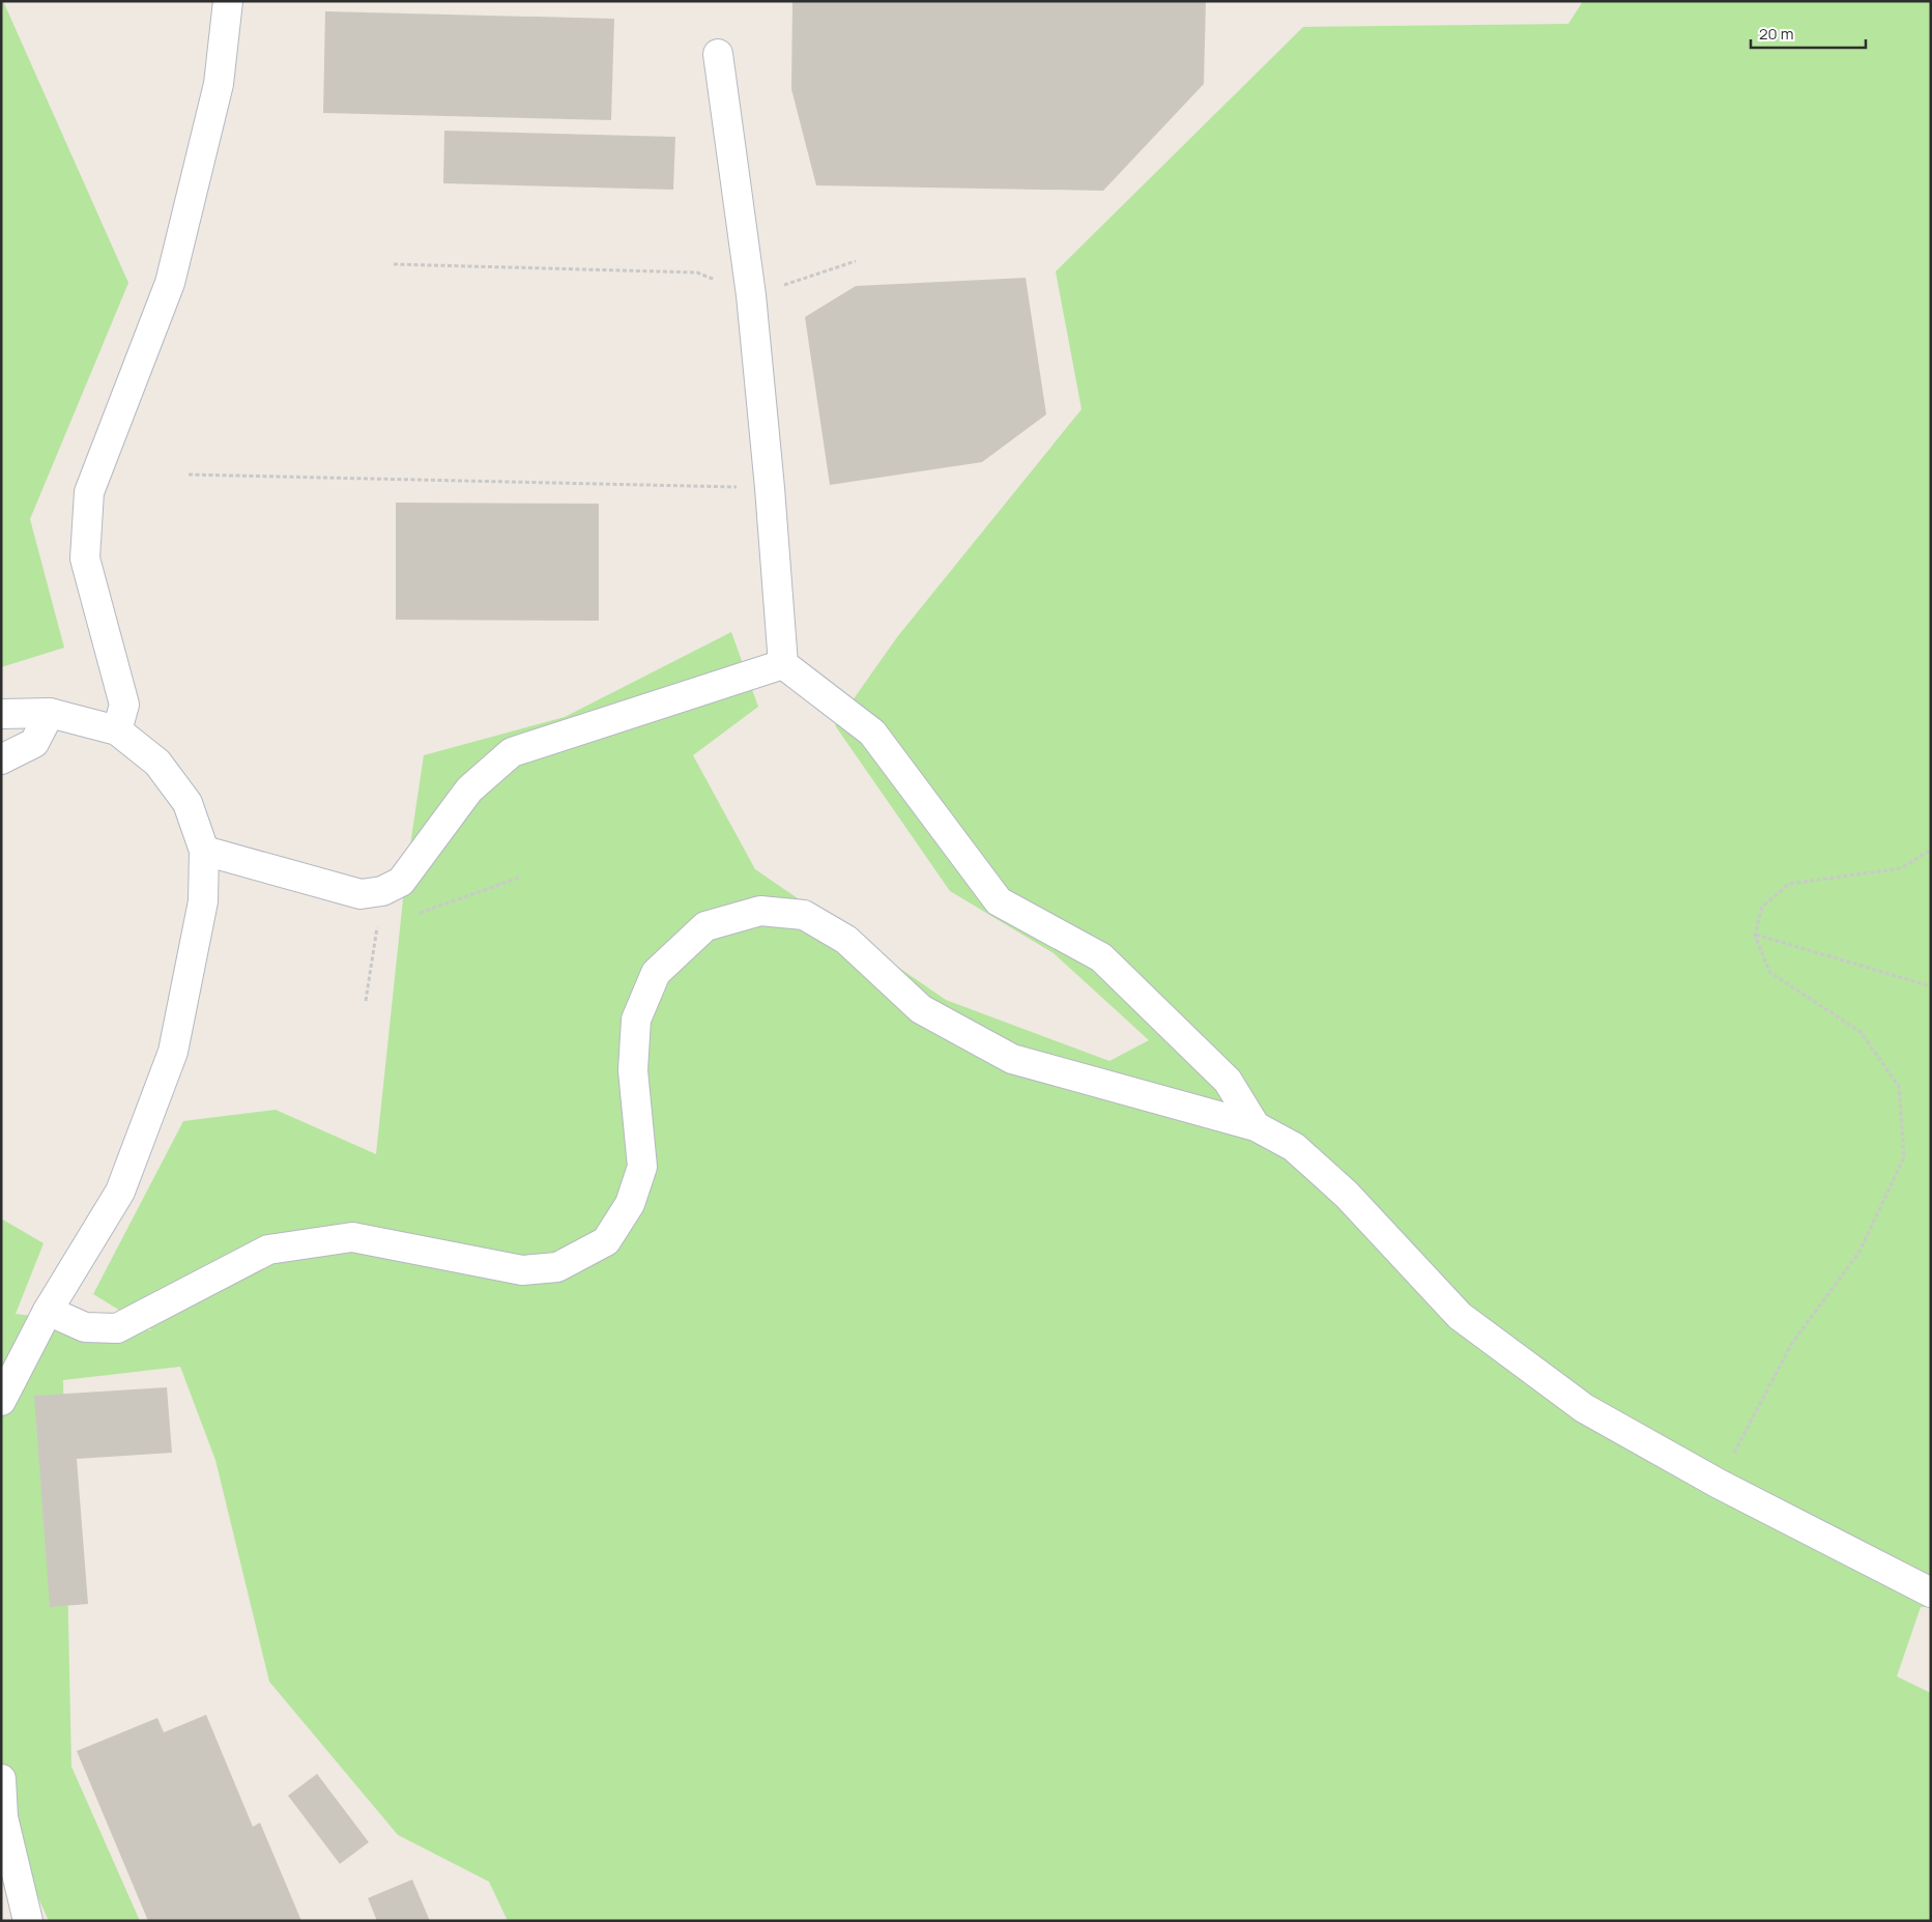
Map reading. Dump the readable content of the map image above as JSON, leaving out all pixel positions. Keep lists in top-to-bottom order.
{
  "scale_bar": "20 m"
}
